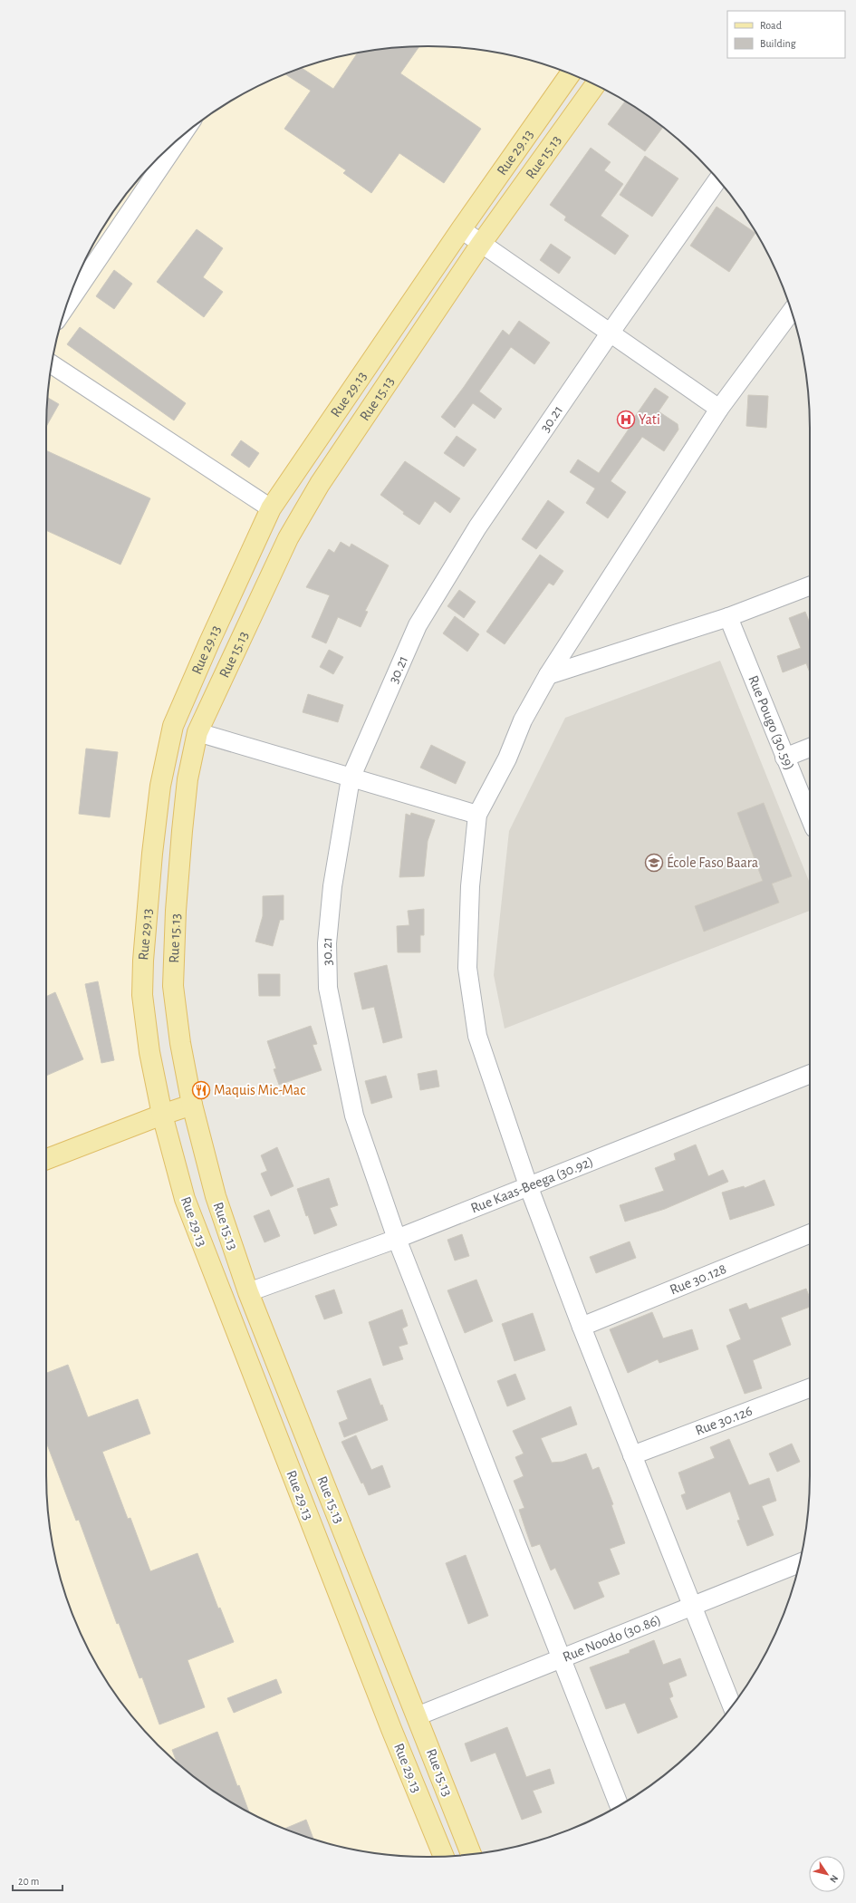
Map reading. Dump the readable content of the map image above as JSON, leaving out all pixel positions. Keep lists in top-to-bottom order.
{
  "streets": {
    "main road": ["Rue 29.13", "Rue 15.13"],
    "street": [
      "30.21",
      "Rue Pougo (30.59)",
      "Rue Kaas-Beega (30.92)",
      "Rue 30.128",
      "Rue 30.126",
      "Rue Noodo (30.86)"
    ]
  },
  "crossings": [
    ["Rue 15.13", "Rue Kaas-Beega (30.92)"],
    ["Rue 15.13", "Rue Noodo (30.86)"],
    ["30.21", "Rue Kaas-Beega (30.92)"],
    ["30.21", "Rue Noodo (30.86)"]
  ],
  "places": {
    "hospital": ["Yati"],
    "school or university": ["École Faso Baara"],
    "restaurant": ["Maquis Mic-Mac"]
  },
  "legend": ["Road", "Building"],
  "scale_bar": "20 m",
  "north": "bottom right"
}
